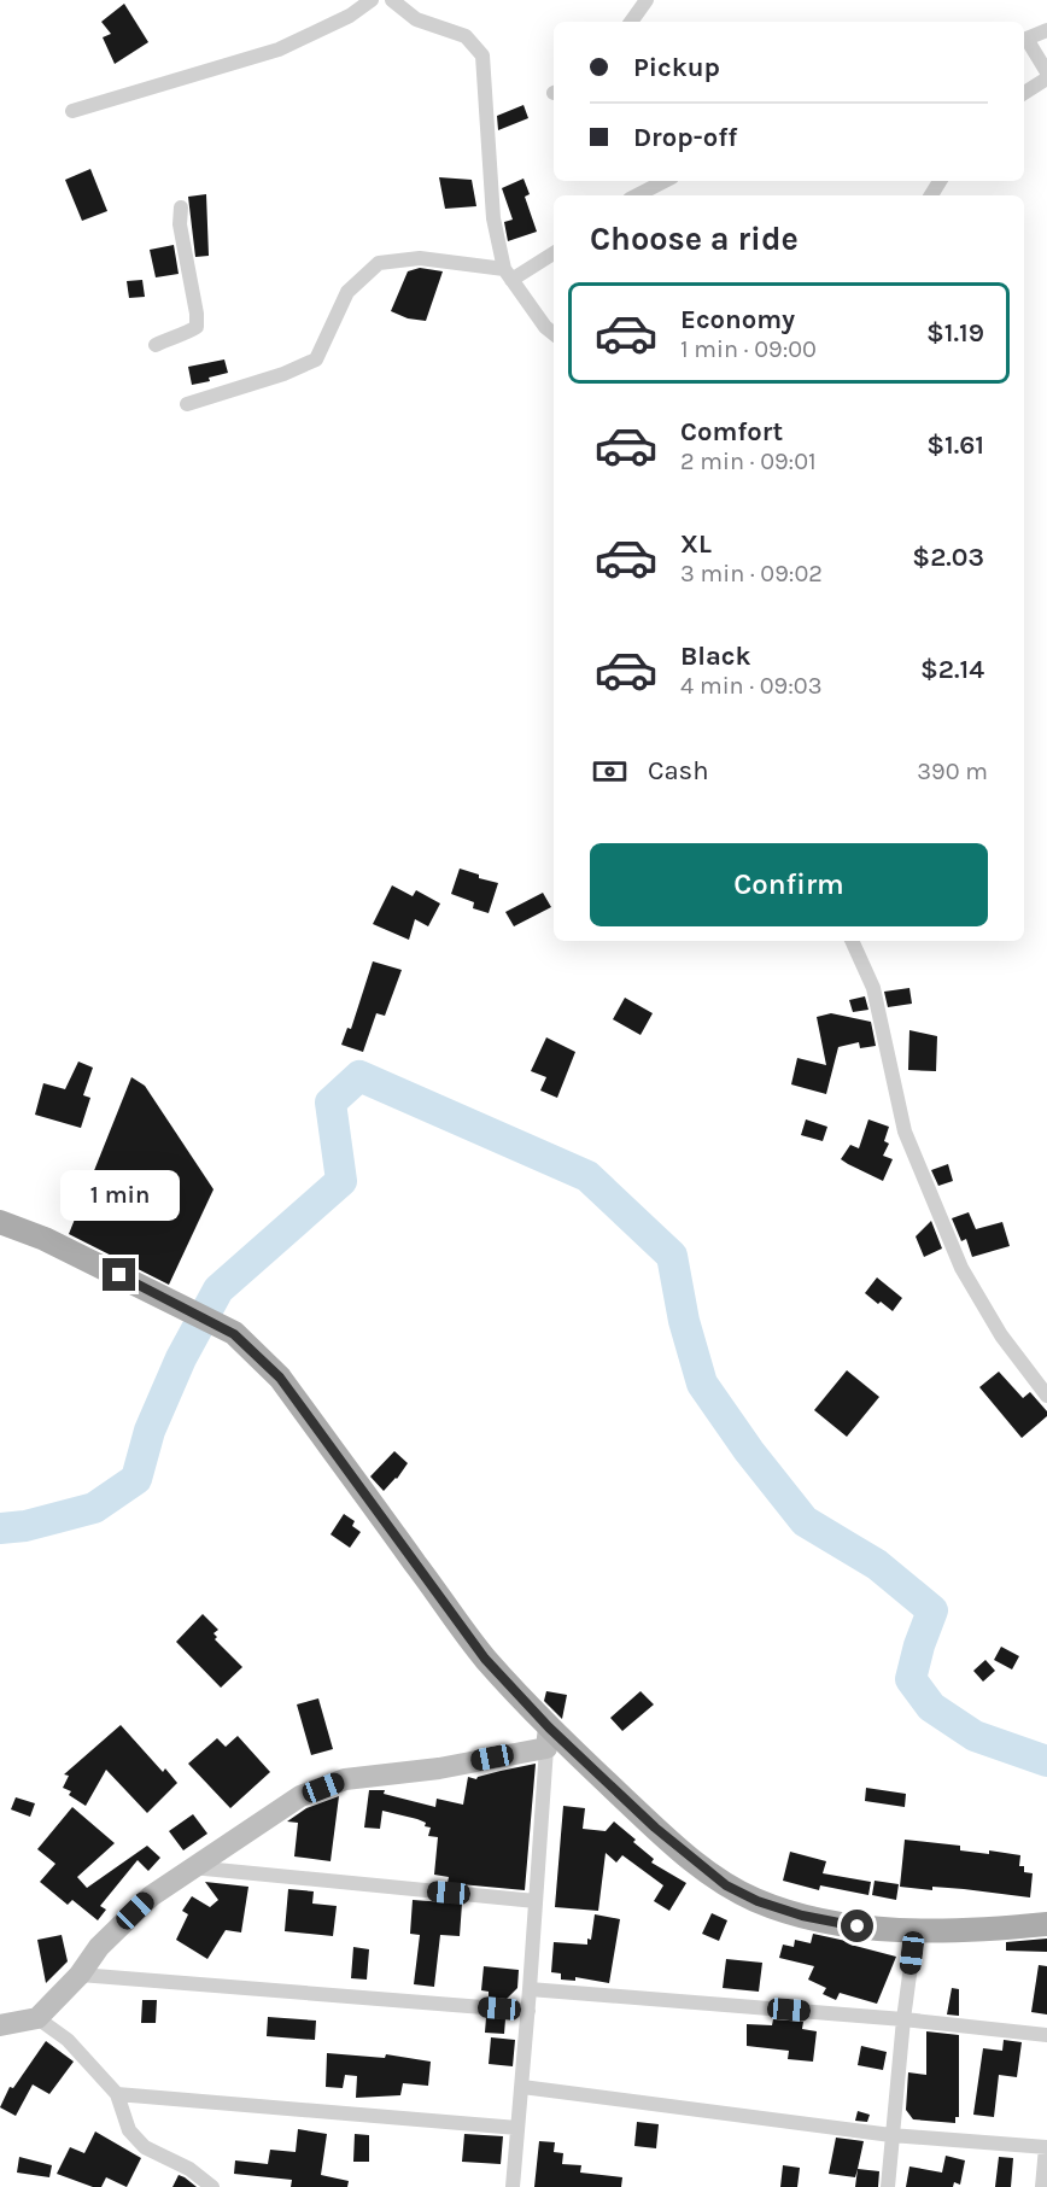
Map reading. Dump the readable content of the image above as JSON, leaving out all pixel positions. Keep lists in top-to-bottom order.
{
  "page": {
    "banner": ["Pickup", "Drop-off"],
    "heading": "Choose a ride",
    "list": [
      {
        "name": "Economy",
        "note": "1 min · 09:00",
        "value": "$1.19"
      },
      {
        "name": "Comfort",
        "note": "2 min · 09:01",
        "value": "$1.61"
      },
      {
        "name": "XL",
        "note": "3 min · 09:02",
        "value": "$2.03"
      },
      {
        "name": "Black",
        "note": "4 min · 09:03",
        "value": "$2.14"
      }
    ],
    "pay": ["Cash", "390 m"],
    "buttons": "Confirm",
    "bubble": "1 min"
  }
}
